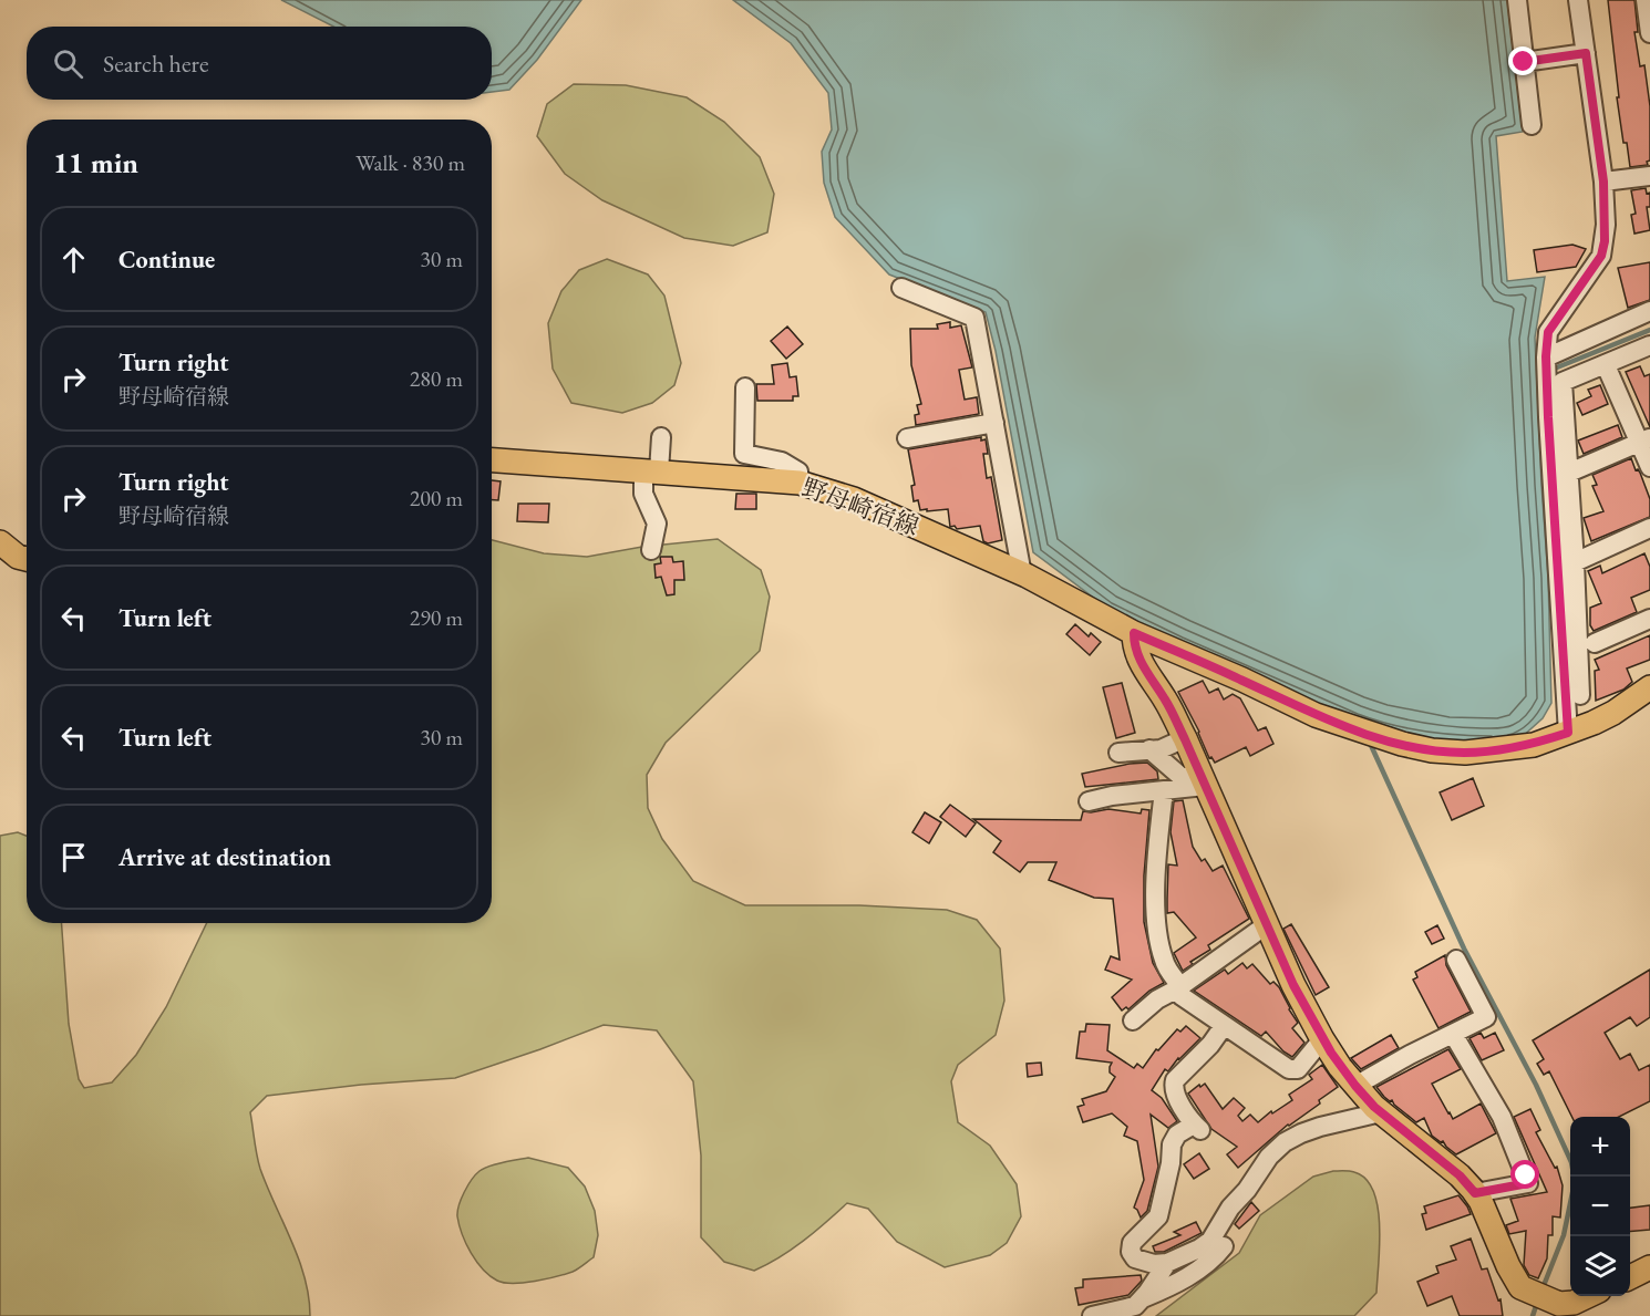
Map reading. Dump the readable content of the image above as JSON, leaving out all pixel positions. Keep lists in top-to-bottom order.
{
  "streets": {
    "main road": ["野母崎宿線"]
  },
  "page": {
    "search": "Search here",
    "heading": ["11 min", "Walk · 830 m"],
    "list": [
      ["Continue", "30 m"],
      ["Turn right", "野母崎宿線", "280 m"],
      ["Turn right", "野母崎宿線", "200 m"],
      ["Turn left", "290 m"],
      ["Turn left", "30 m"],
      "Arrive at destination"
    ],
    "map_buttons": ["+", "−"]
  }
}
